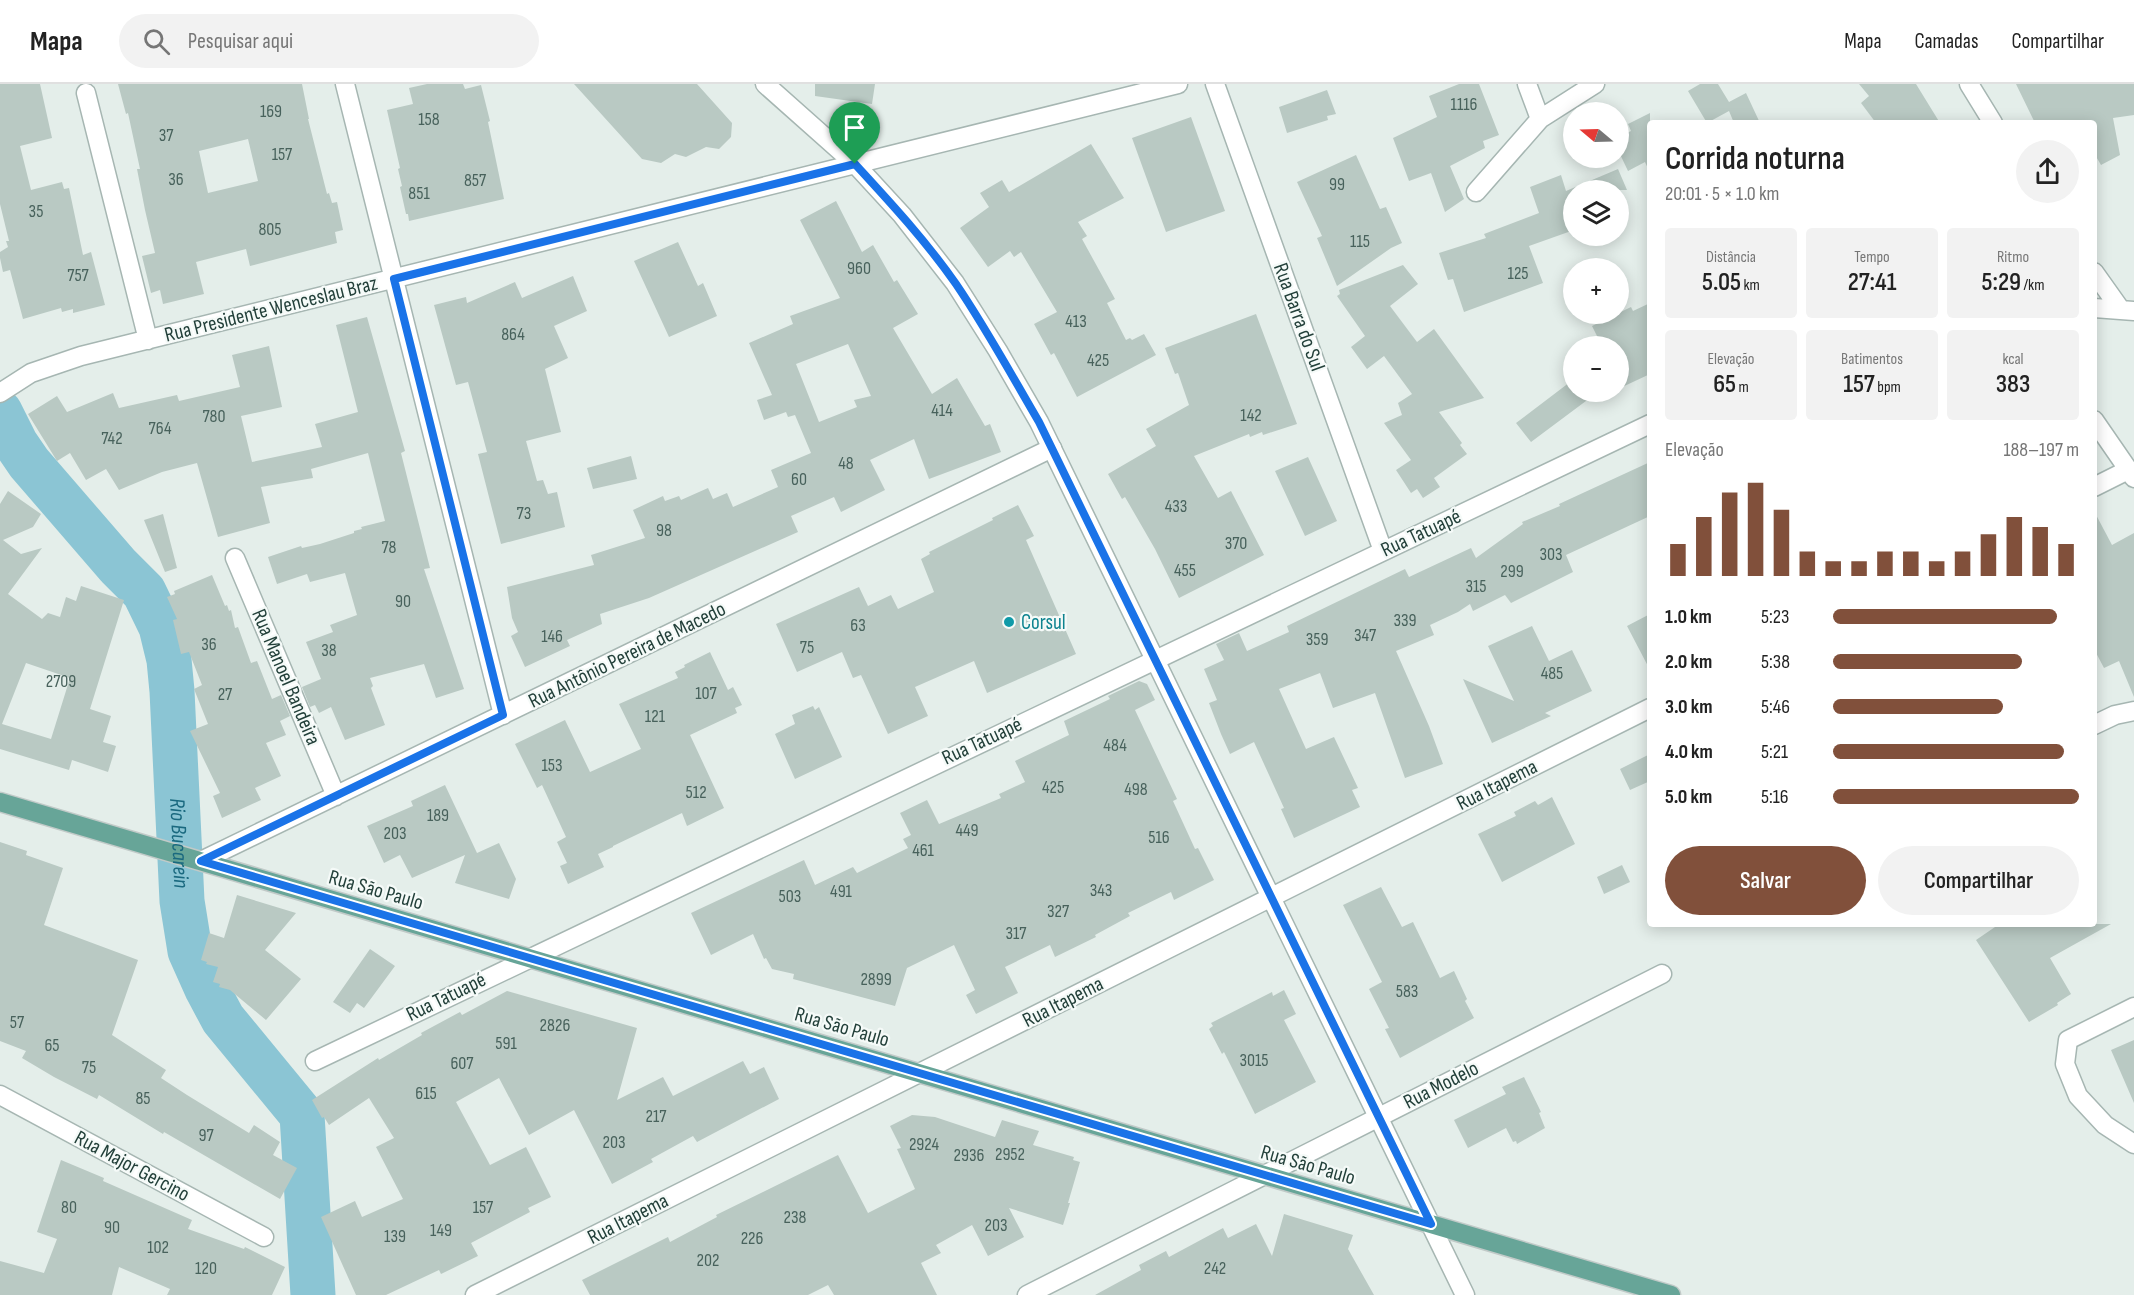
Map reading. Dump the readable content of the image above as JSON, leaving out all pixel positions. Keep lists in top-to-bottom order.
{
  "streets": {
    "main road": ["Rua São Paulo"],
    "street": [
      "Rua Presidente Wenceslau Braz",
      "Rua Barra do Sul",
      "Rua Tatuapé",
      "Rua Antônio Pereira de Macedo",
      "Rua Manoel Bandeira",
      "Rua Itapema",
      "Rua Modelo",
      "Rua Major Gercino"
    ]
  },
  "crossings": [
    ["Rua Barra do Sul", "Rua Tatuapé"],
    ["Rua Tatuapé", "Rua São Paulo"],
    ["Rua Antônio Pereira de Macedo", "Rua Manoel Bandeira"],
    ["Rua Antônio Pereira de Macedo", "Rua São Paulo"],
    ["Rua Itapema", "Rua São Paulo"],
    ["Rua São Paulo", "Rua Modelo"]
  ],
  "water": ["Rio Bucarein"],
  "places": ["Corsul"],
  "house_numbers": [
    "1116",
    "169",
    "158",
    "37",
    "157",
    "36",
    "857",
    "99",
    "851",
    "35",
    "805",
    "115",
    "960",
    "125",
    "757",
    "413",
    "864",
    "425",
    "414",
    "142",
    "780",
    "764",
    "742",
    "48",
    "60",
    "433",
    "73",
    "98",
    "370",
    "78",
    "303",
    "455",
    "299",
    "315",
    "90",
    "339",
    "63",
    "347",
    "146",
    "359",
    "36",
    "75",
    "38",
    "485",
    "2709",
    "107",
    "27",
    "121",
    "484",
    "153",
    "425",
    "498",
    "512",
    "189",
    "449",
    "203",
    "516",
    "461",
    "343",
    "491",
    "503",
    "327",
    "317",
    "2899",
    "583",
    "57",
    "2826",
    "591",
    "65",
    "3015",
    "607",
    "75",
    "615",
    "85",
    "217",
    "97",
    "203",
    "2924",
    "2952",
    "2936",
    "80",
    "157",
    "238",
    "203",
    "90",
    "149",
    "139",
    "226",
    "102",
    "202",
    "120",
    "242"
  ],
  "north": "left",
  "page": {
    "header": "Mapa",
    "search": "Pesquisar aqui",
    "nav": ["Mapa", "Camadas", "Compartilhar"],
    "map_buttons": ["+", "−"],
    "heading": ["Corrida noturna", "20:01 · 5 × 1.0 km"],
    "stats": [
      ["Distância", "5.05 km"],
      ["Tempo", "27:41"],
      ["Ritmo", "5:29 /km"],
      ["Elevação", "65 m"],
      ["Batimentos", "157 bpm"],
      ["kcal", "383"]
    ],
    "chart": ["Elevação", "188–197 m"],
    "list": [
      {
        "name": "1.0 km",
        "note": "5:23"
      },
      {
        "name": "2.0 km",
        "note": "5:38"
      },
      {
        "name": "3.0 km",
        "note": "5:46"
      },
      {
        "name": "4.0 km",
        "note": "5:21"
      },
      {
        "name": "5.0 km",
        "note": "5:16"
      }
    ],
    "buttons": ["Salvar", "Compartilhar"]
  }
}
